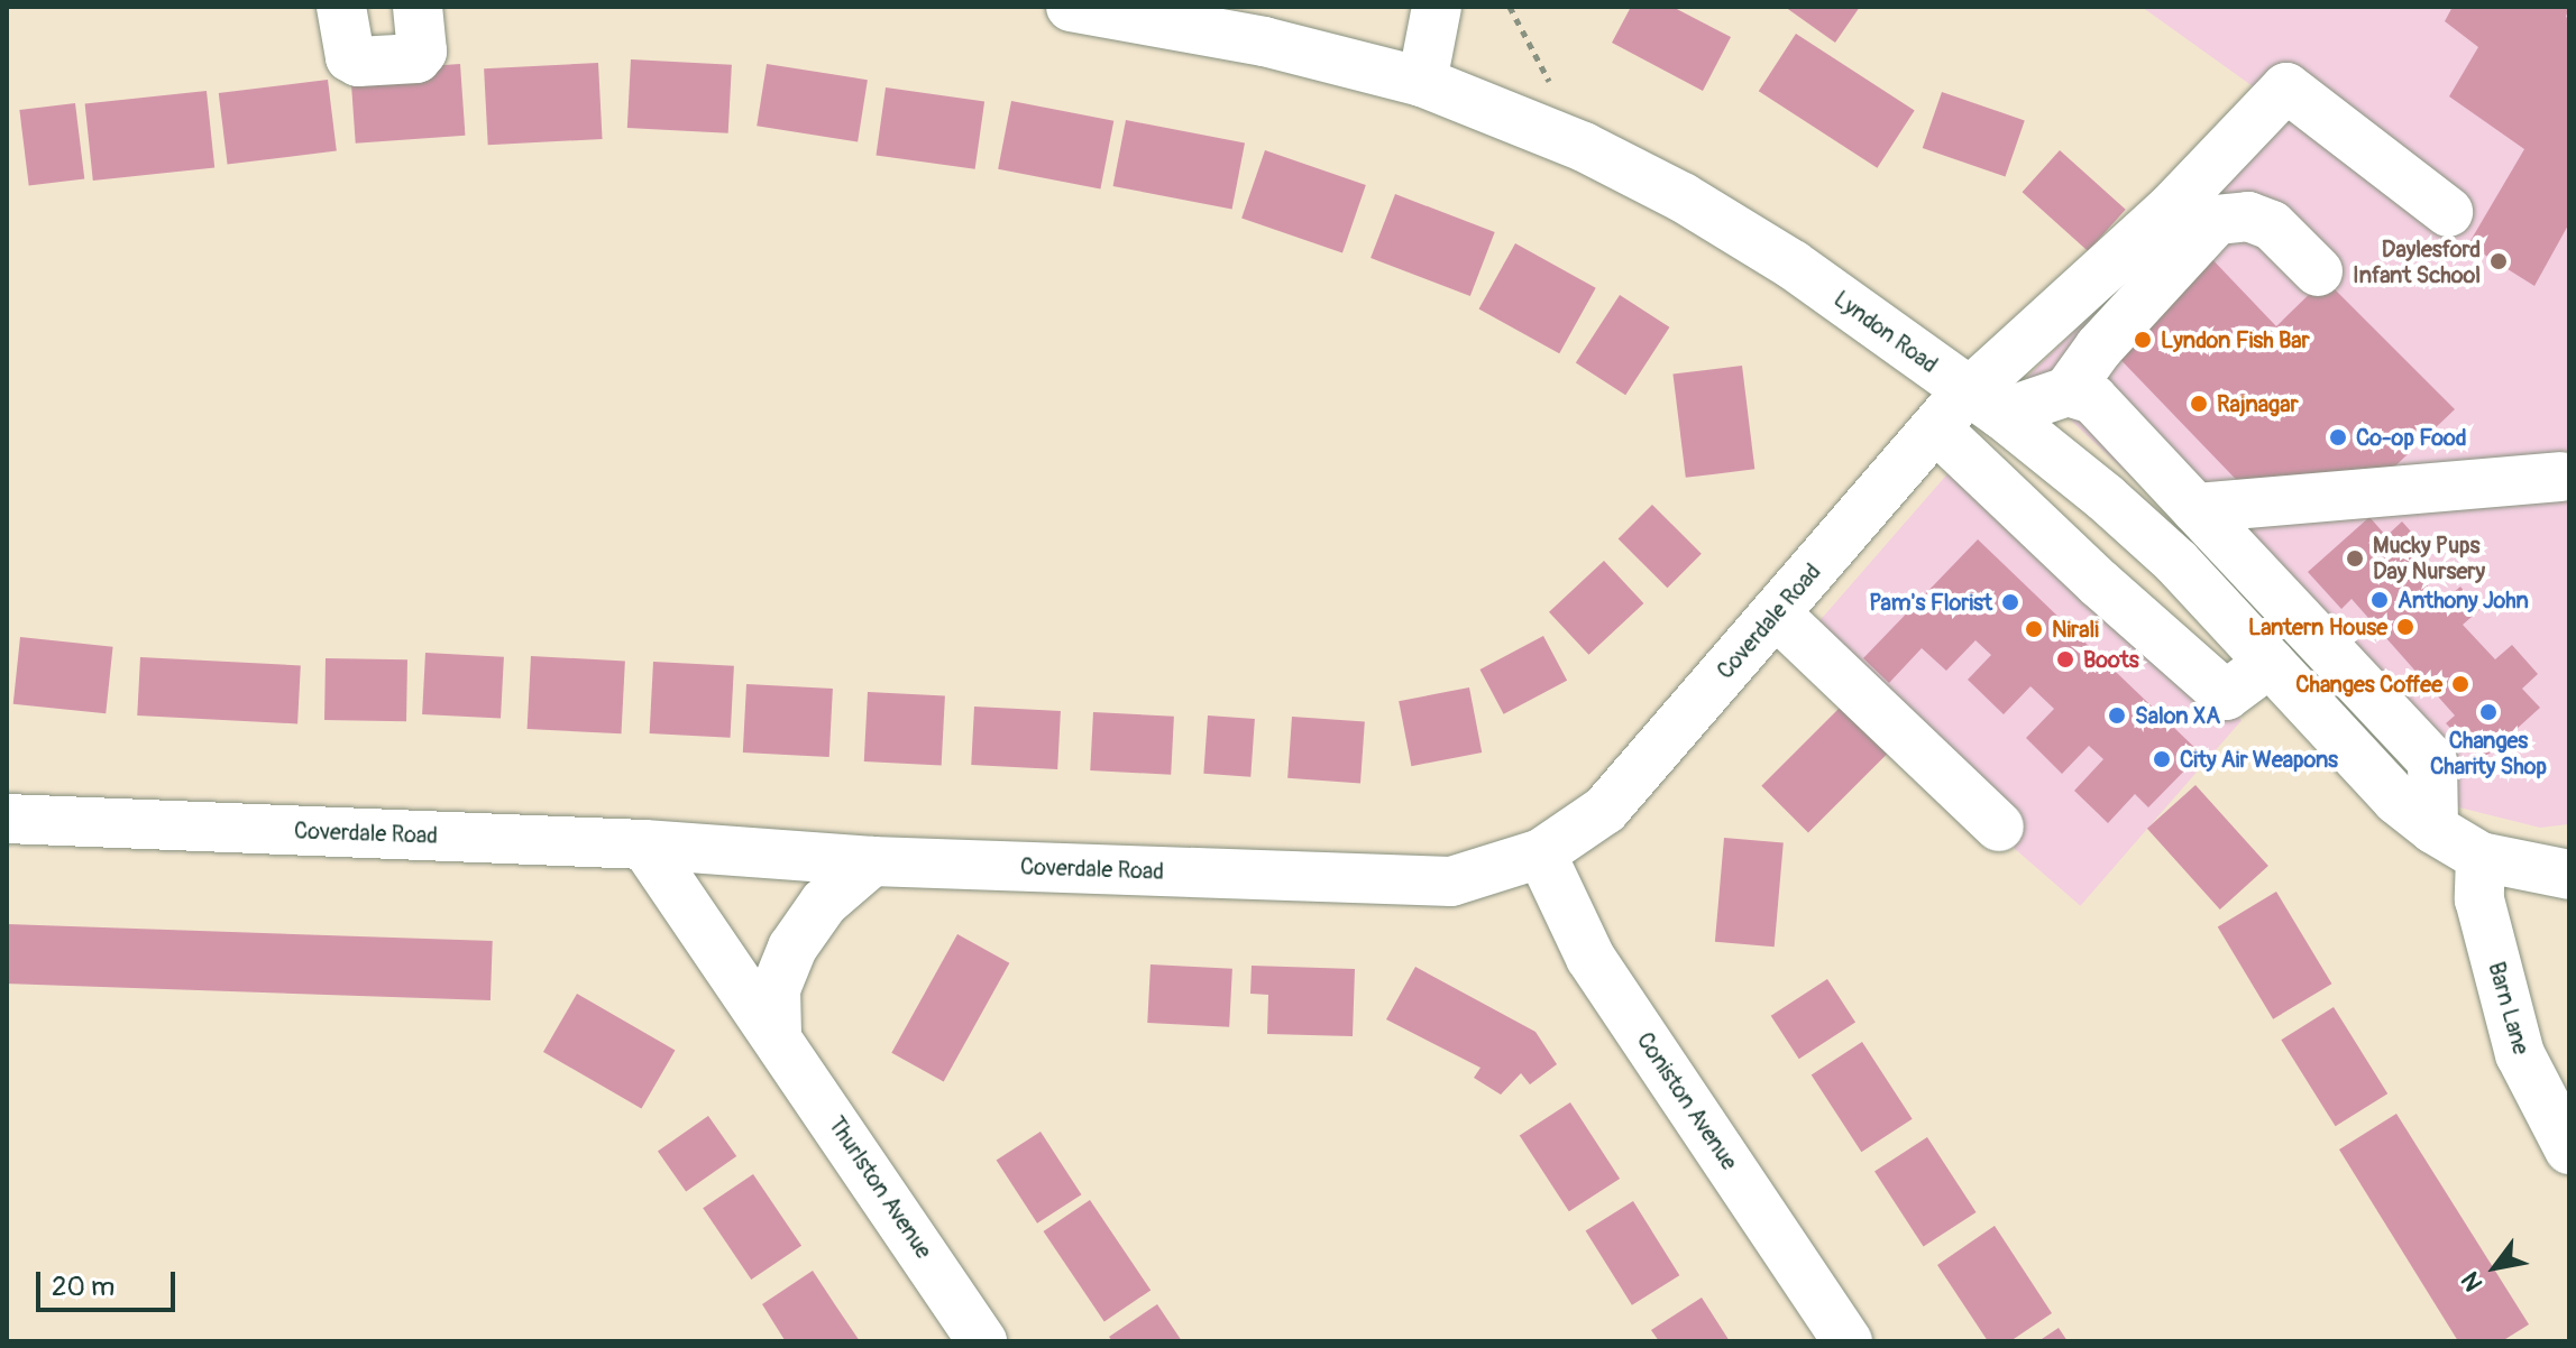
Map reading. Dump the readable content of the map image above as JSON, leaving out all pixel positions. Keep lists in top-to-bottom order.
{
  "streets": {
    "street": [
      "Lyndon Road",
      "Coverdale Road",
      "Barn Lane",
      "Coniston Avenue",
      "Thurlston Avenue"
    ]
  },
  "crossings": [
    ["Lyndon Road", "Coverdale Road"],
    ["Lyndon Road", "Barn Lane"],
    ["Coverdale Road", "Coniston Avenue"],
    ["Coverdale Road", "Thurlston Avenue"]
  ],
  "places": [
    "Daylesford Infant School",
    "Lyndon Fish Bar",
    "Rajnagar",
    "Co-op Food",
    "Mucky Pups Day Nursery",
    "Anthony John",
    "Pam's Florist",
    "Lantern House",
    "Nirali",
    "Boots",
    "Changes Coffee",
    "Changes Charity Shop",
    "Salon XA",
    "City Air Weapons"
  ],
  "scale_bar": "20 m",
  "north": "bottom left"
}
